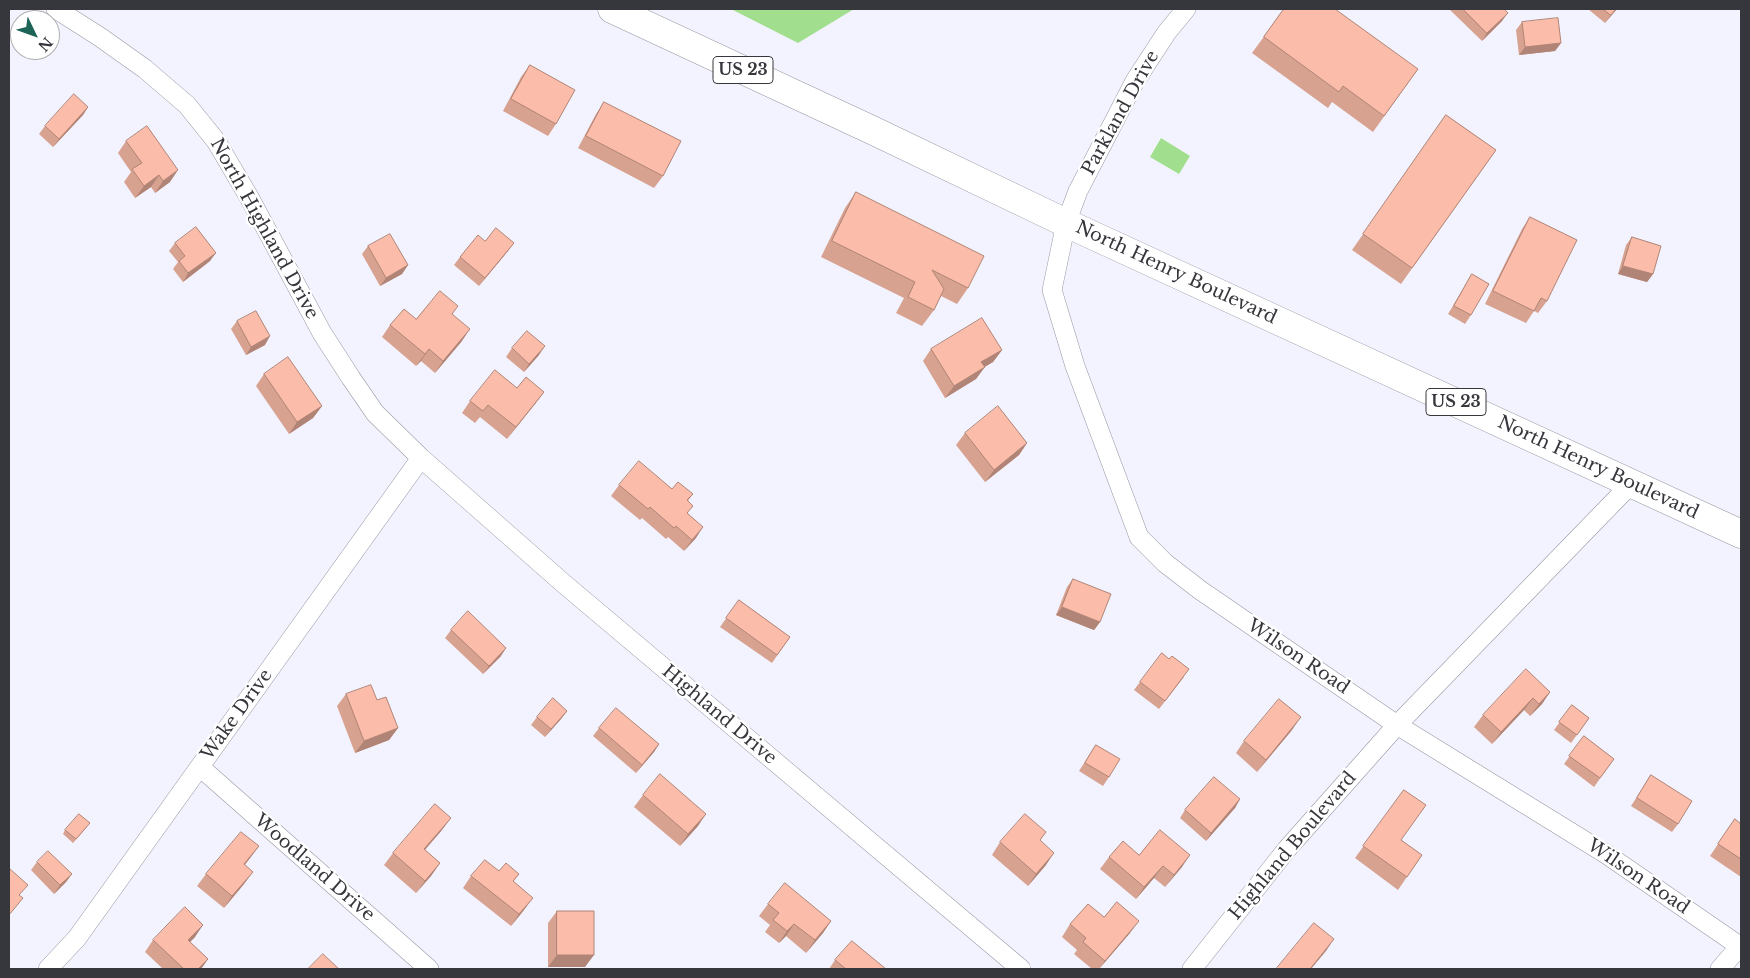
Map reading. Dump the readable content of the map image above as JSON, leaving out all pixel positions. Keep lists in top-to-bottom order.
{
  "streets": {
    "main road": ["US 23", "North Henry Boulevard"],
    "street": [
      "Parkland Drive",
      "North Highland Drive",
      "Wilson Road",
      "Wake Drive",
      "Highland Drive",
      "Highland Boulevard",
      "Woodland Drive"
    ]
  },
  "crossings": [
    ["Parkland Drive", "North Henry Boulevard"],
    ["Parkland Drive", "Wilson Road"],
    ["North Highland Drive", "Wake Drive"],
    ["North Highland Drive", "Highland Drive"],
    ["North Henry Boulevard", "Wilson Road"],
    ["North Henry Boulevard", "Highland Boulevard"],
    ["Wilson Road", "Highland Boulevard"],
    ["Wake Drive", "Highland Drive"],
    ["Wake Drive", "Woodland Drive"]
  ],
  "north": "bottom right"
}
